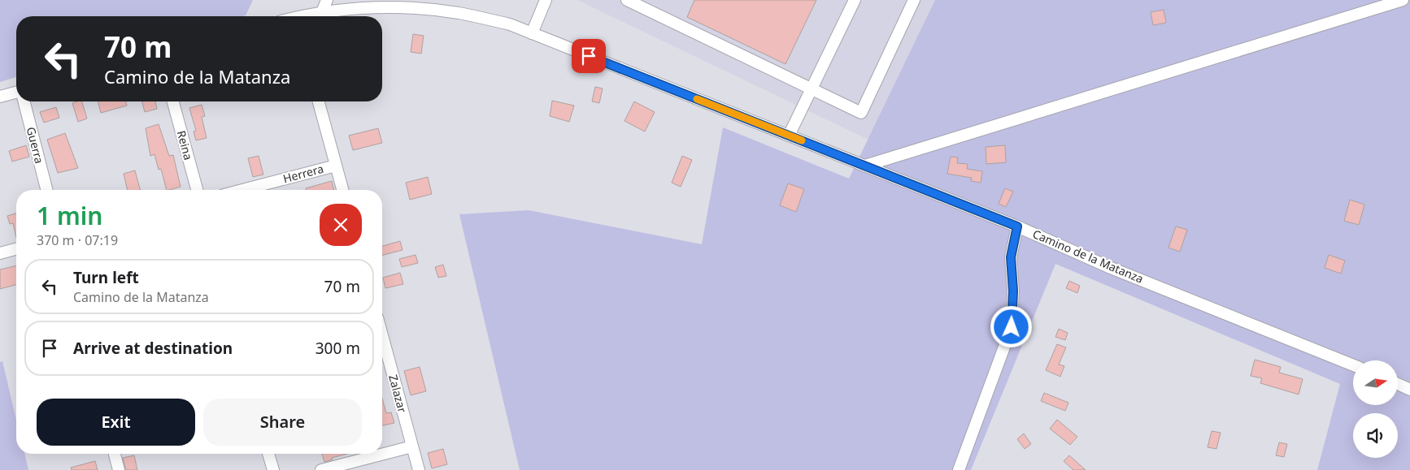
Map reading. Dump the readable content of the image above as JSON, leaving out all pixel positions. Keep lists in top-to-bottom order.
{
  "streets": {
    "street": [
      "Guerra",
      "Reina",
      "Herrera",
      "Camino de la Matanza",
      "Zalazar"
    ]
  },
  "north": "right",
  "page": {
    "turn": ["70 m", "Camino de la Matanza"],
    "heading": ["1 min", "370 m · 07:19"],
    "list": [
      {
        "name": "Turn left",
        "note": "Camino de la Matanza",
        "value": "70 m"
      },
      {
        "name": "Arrive at destination",
        "value": "300 m"
      }
    ],
    "buttons": ["Exit", "Share"]
  }
}
